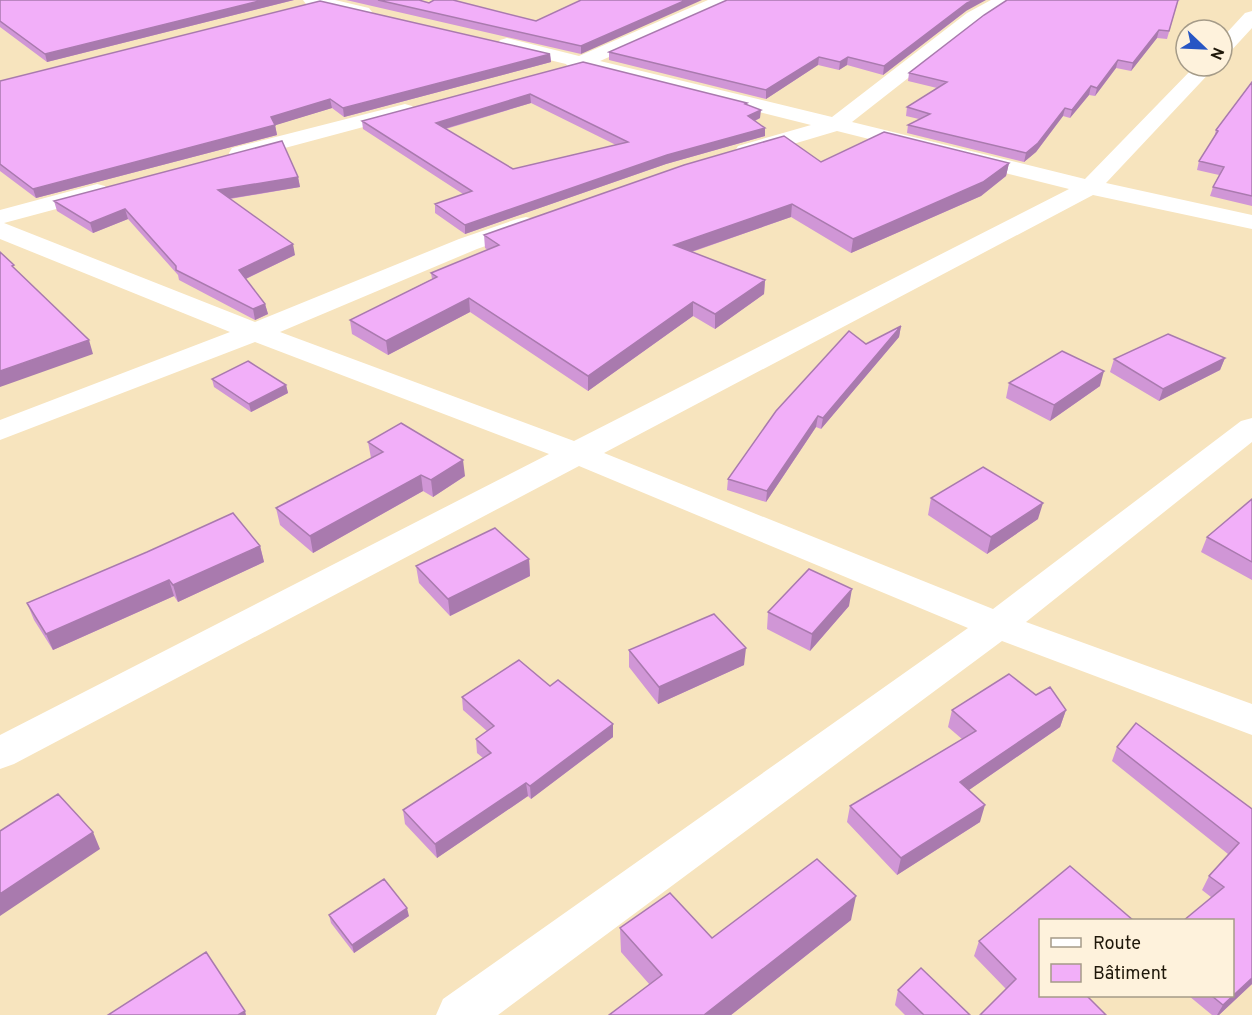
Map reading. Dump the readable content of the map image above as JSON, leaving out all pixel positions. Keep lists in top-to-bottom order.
{
  "legend": ["Route", "Bâtiment"],
  "north": "bottom right"
}
